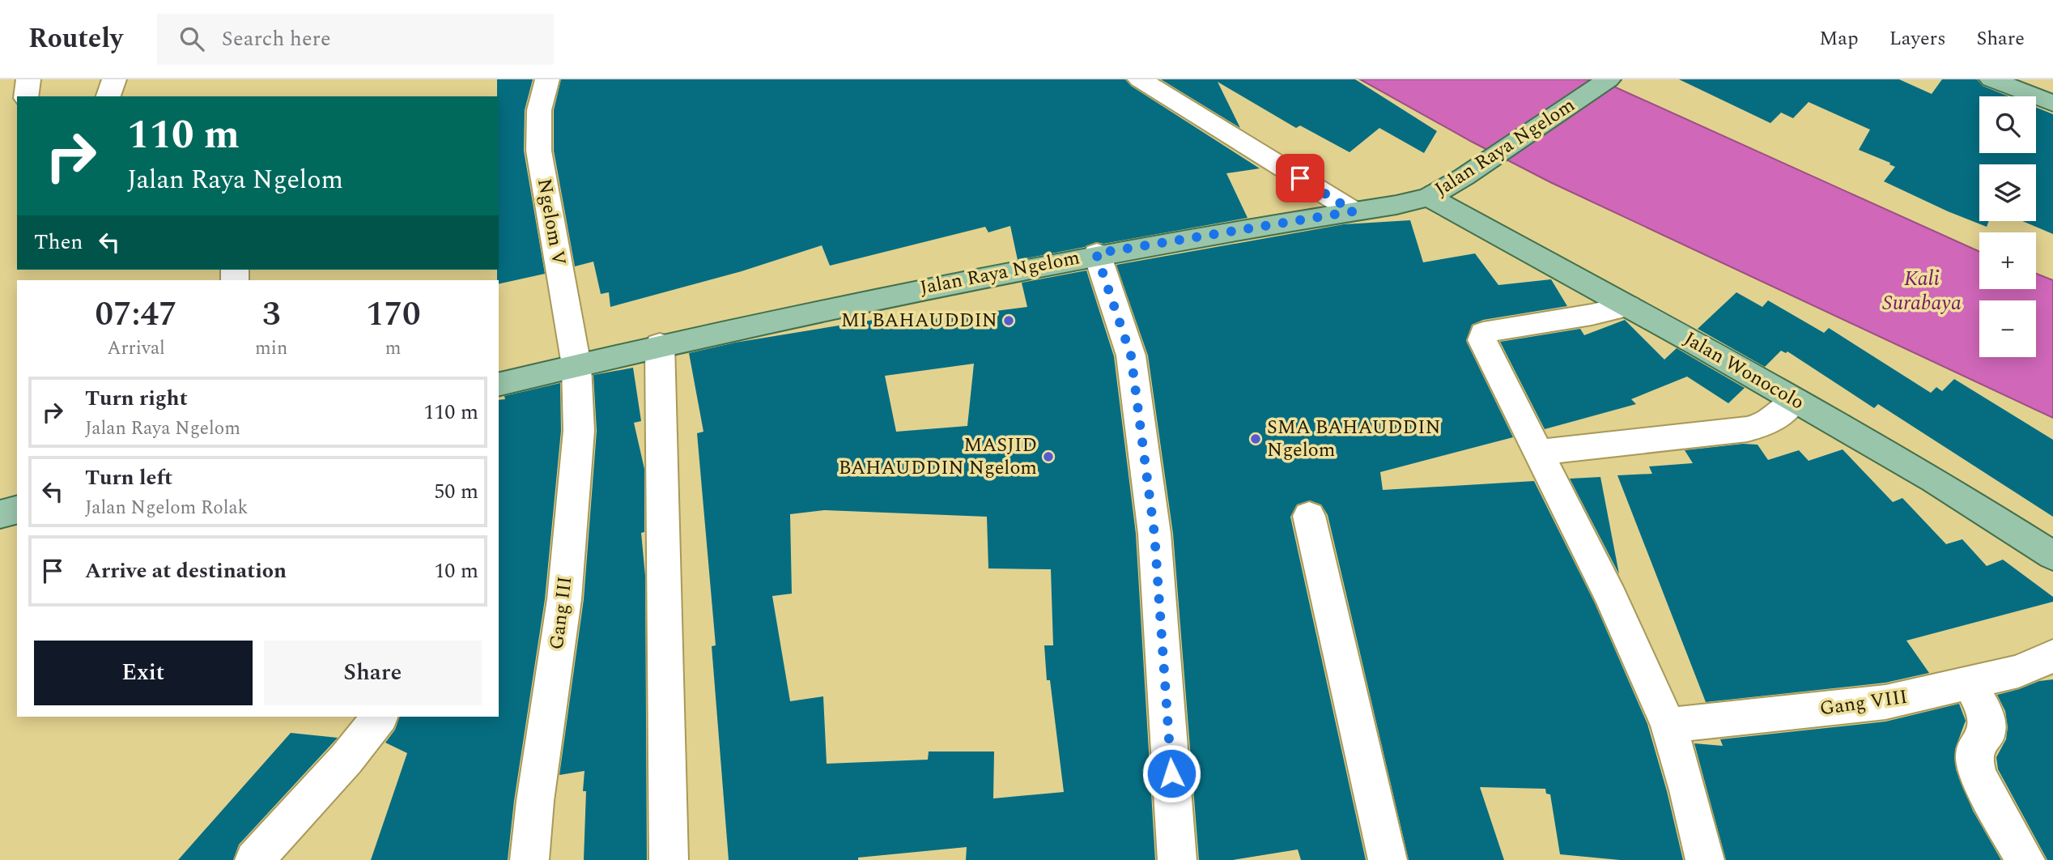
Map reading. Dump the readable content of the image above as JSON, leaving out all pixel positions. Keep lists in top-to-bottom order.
{
  "streets": {
    "main road": ["Jalan Raya Ngelom", "Jalan Wonocolo"],
    "street": ["Ngelom V", "Gang III", "Gang VIII"]
  },
  "crossings": [
    ["Jalan Raya Ngelom", "Ngelom V"],
    ["Jalan Raya Ngelom", "Jalan Wonocolo"],
    ["Jalan Raya Ngelom", "Gang III"],
    ["Ngelom V", "Gang III"]
  ],
  "water": ["Kali Surabaya"],
  "places": ["MI BAHAUDDIN", "SMA BAHAUDDIN Ngelom", "MASJID BAHAUDDIN Ngelom"],
  "page": {
    "header": "Routely",
    "search": "Search here",
    "nav": ["Map", "Layers", "Share"],
    "map_buttons": ["+", "−"],
    "turn": ["110 m", "Jalan Raya Ngelom"],
    "then": "Then",
    "eta": [
      "07:47",
      "Arrival",
      "3",
      "min",
      "170",
      "m"
    ],
    "list": [
      {
        "name": "Turn right",
        "note": "Jalan Raya Ngelom",
        "value": "110 m"
      },
      {
        "name": "Turn left",
        "note": "Jalan Ngelom Rolak",
        "value": "50 m"
      },
      {
        "name": "Arrive at destination",
        "value": "10 m"
      }
    ],
    "buttons": ["Exit", "Share"]
  }
}
